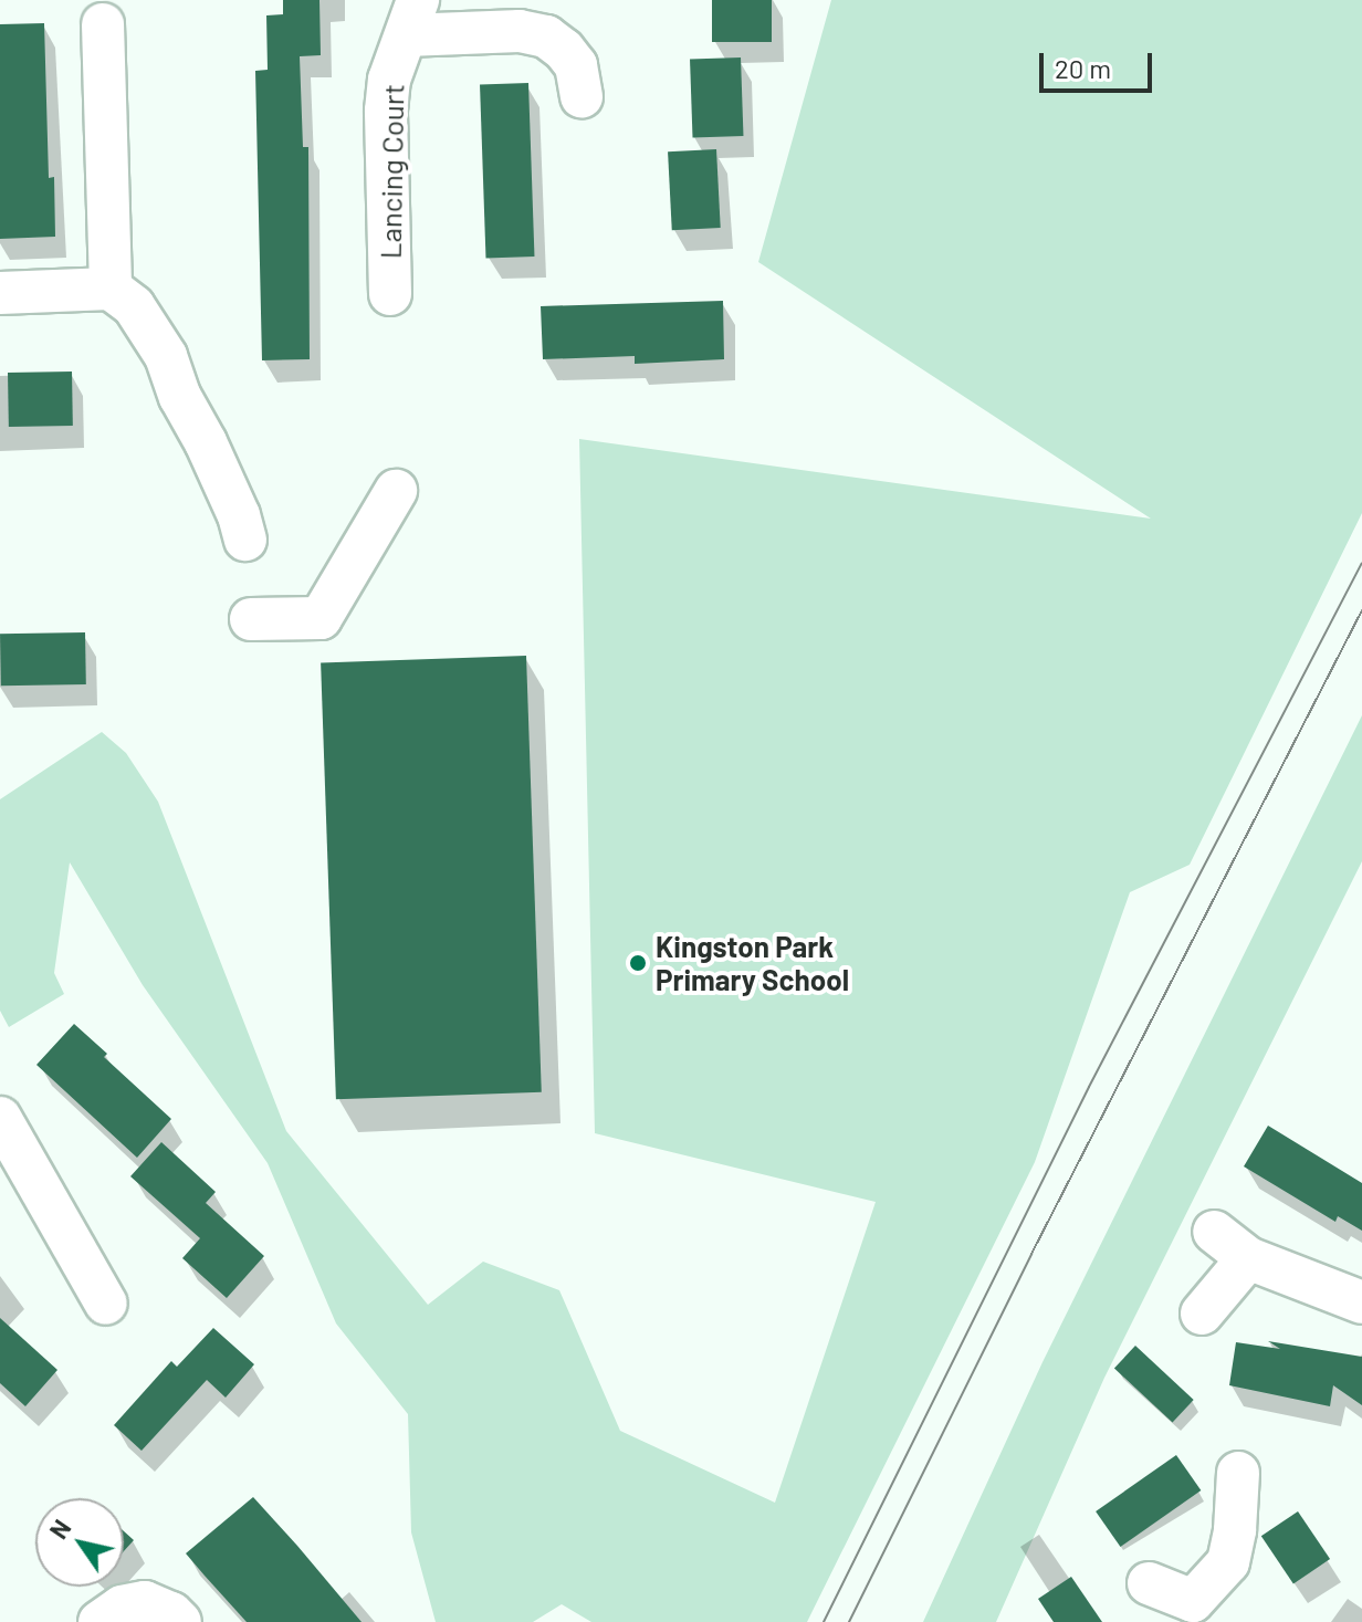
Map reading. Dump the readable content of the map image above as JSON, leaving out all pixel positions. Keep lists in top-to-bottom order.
{
  "streets": {
    "street": ["Lancing Court"]
  },
  "places": ["Kingston Park Primary School"],
  "scale_bar": "20 m",
  "north": "top left"
}
